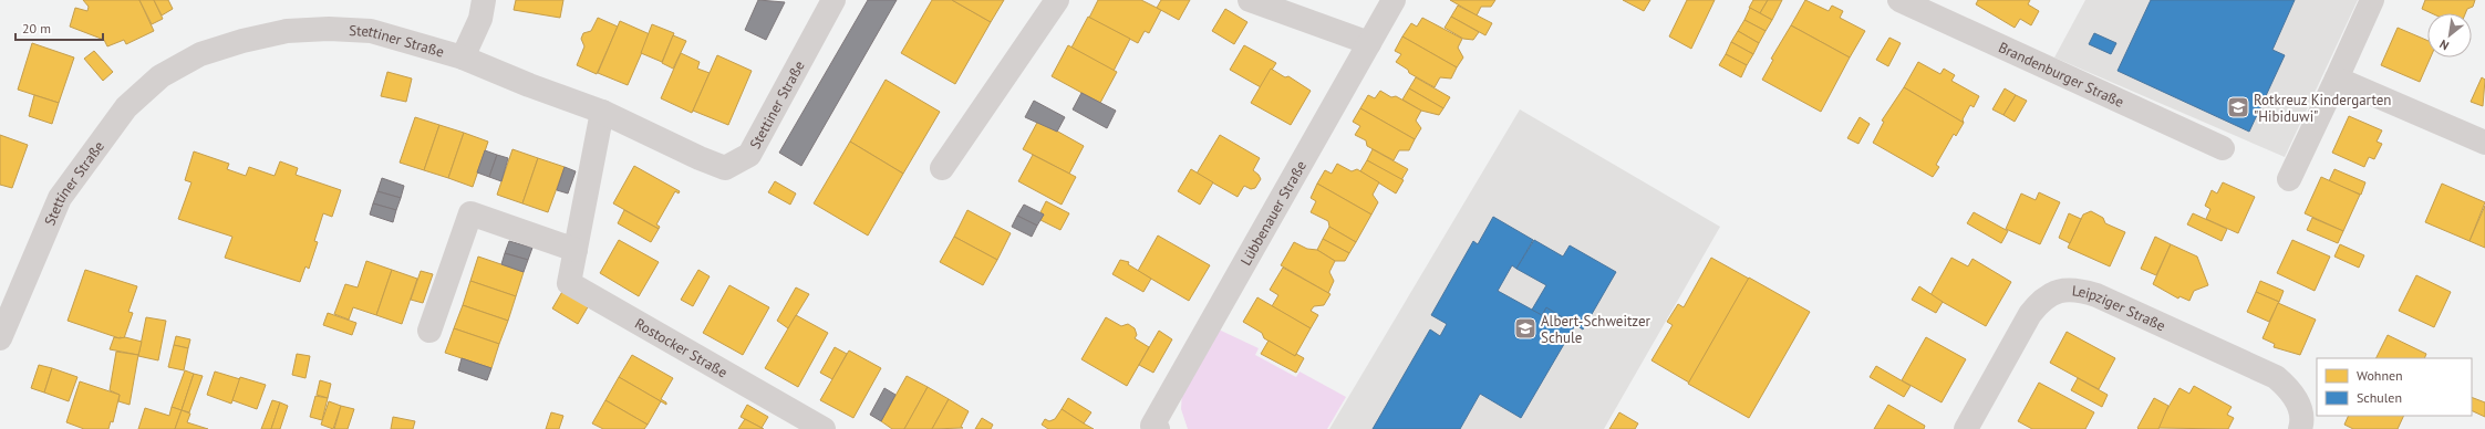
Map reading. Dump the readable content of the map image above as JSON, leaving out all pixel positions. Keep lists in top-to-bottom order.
{
  "streets": {
    "street": [
      "Stettiner Straße",
      "Brandenburger Straße",
      "Lübbenauer Straße",
      "Leipziger Straße",
      "Rostocker Straße"
    ]
  },
  "crossings": [
    ["Stettiner Straße", "Rostocker Straße"]
  ],
  "places": {
    "school or university": ["Rotkreuz Kindergarten \"Hibiduwi\"", "Albert-Schweitzer Schule"]
  },
  "legend": ["Wohnen", "Schulen"],
  "scale_bar": "20 m",
  "north": "bottom left"
}
